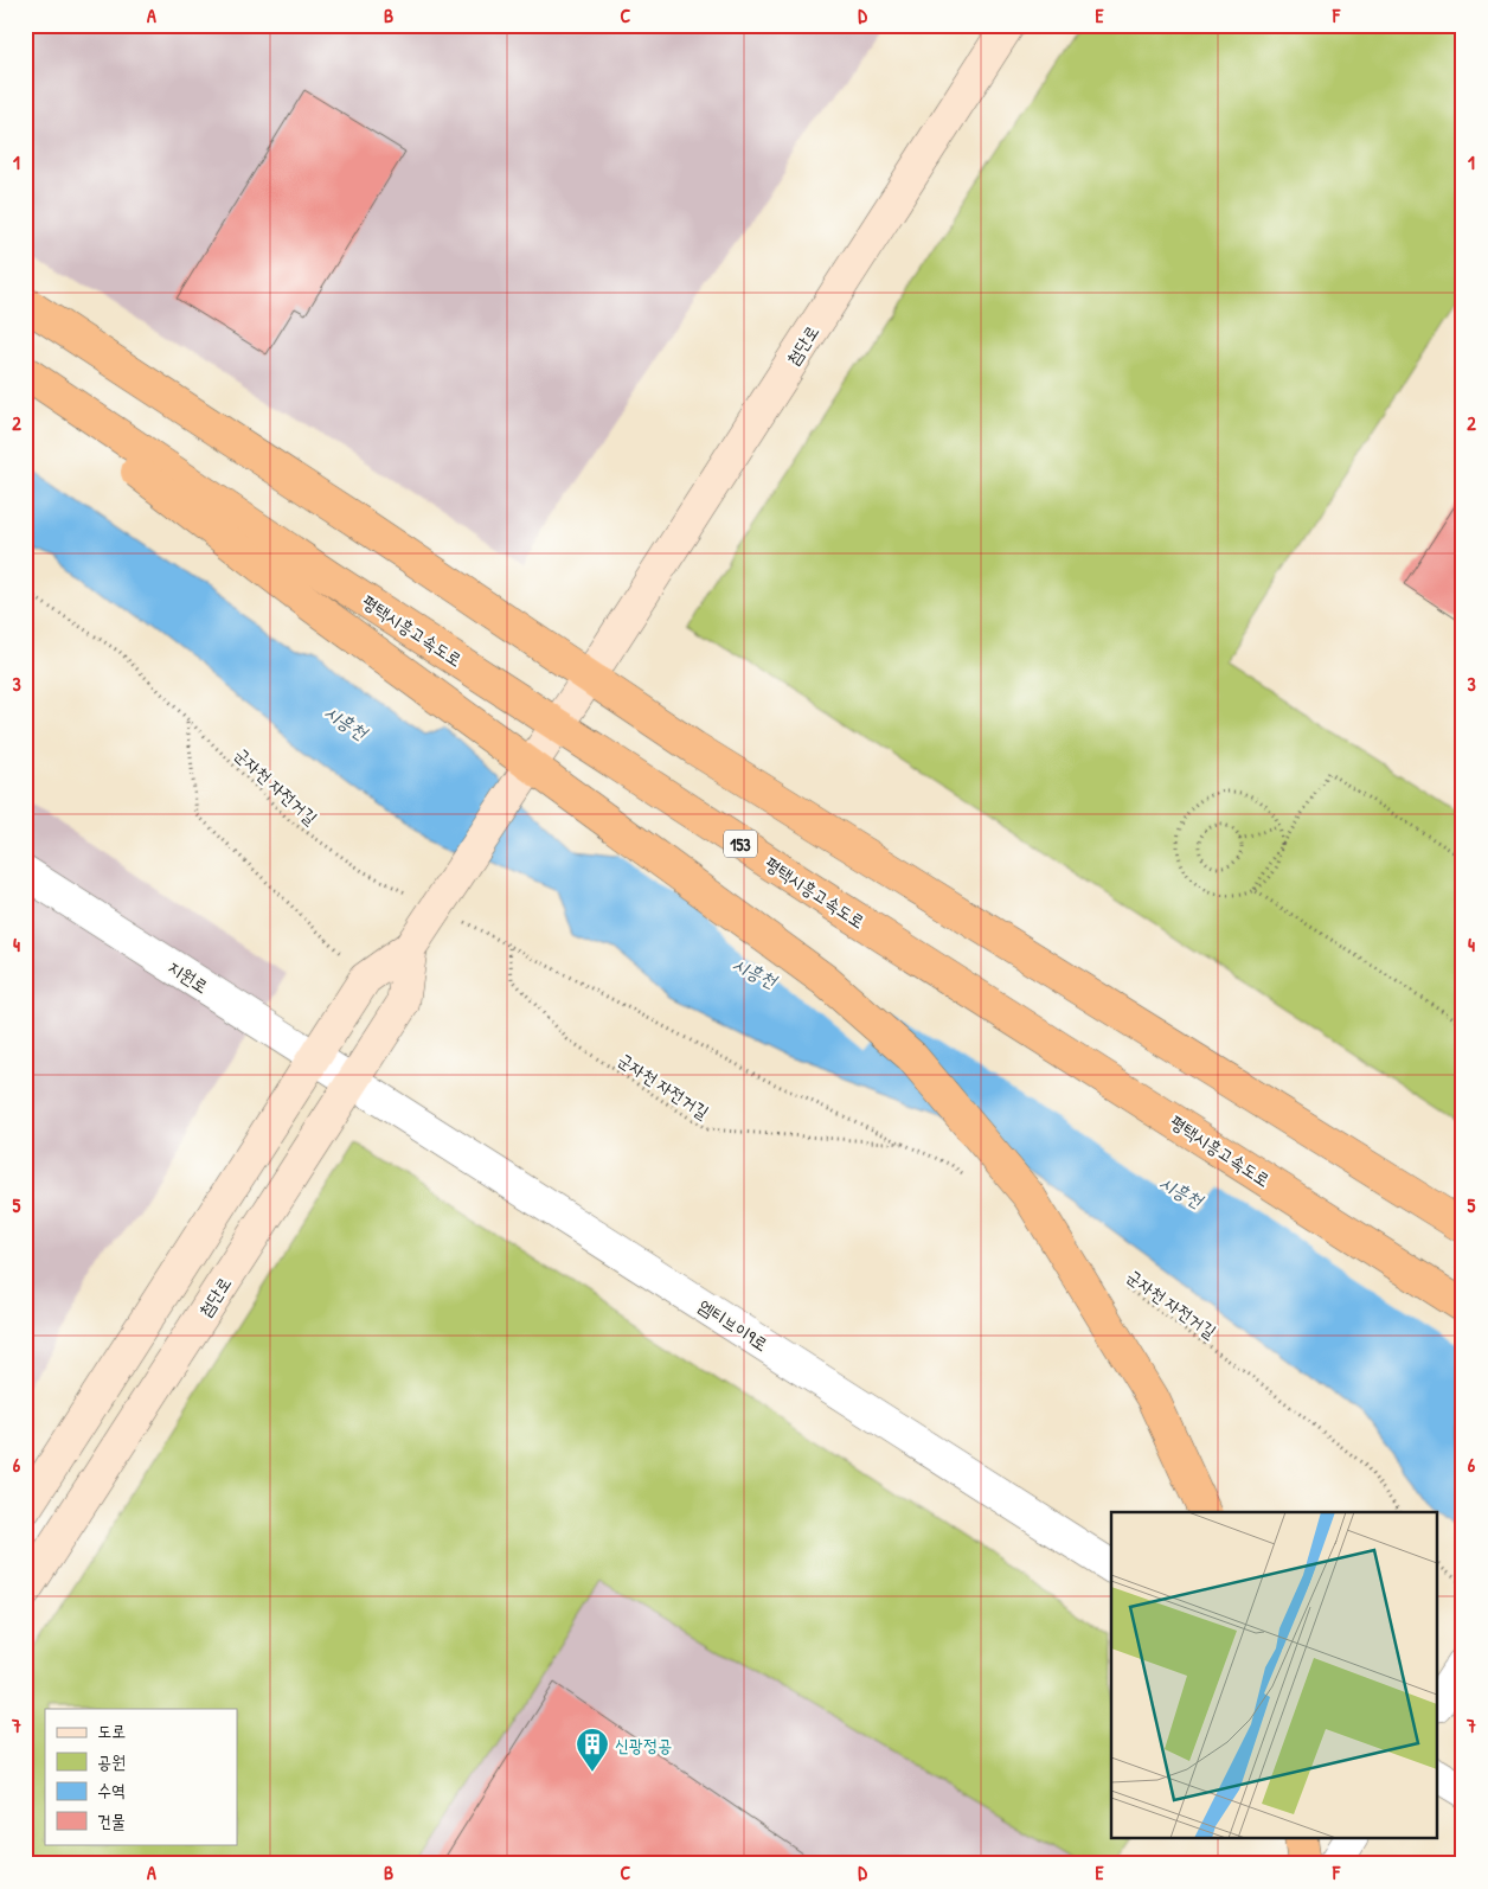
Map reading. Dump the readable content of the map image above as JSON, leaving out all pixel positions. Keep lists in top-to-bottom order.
{
  "streets": {
    "highway": ["평택시흥고속도로", "153"],
    "main road": ["첨단로"],
    "street": ["지원로", "엠티브이9로"],
    "path": ["군자천 자전거길"]
  },
  "crossings": [
    ["첨단로", "지원로"],
    ["첨단로", "엠티브이9로"],
    ["지원로", "엠티브이9로"]
  ],
  "water": ["시흥천"],
  "places": {
    "building": ["신광정공"]
  },
  "legend": [
    "도로",
    "공원",
    "수역",
    "건물"
  ],
  "grid": {
    "columns": [
      "A",
      "B",
      "C",
      "D",
      "E",
      "F"
    ],
    "rows": [
      "1",
      "2",
      "3",
      "4",
      "5",
      "6",
      "7"
    ]
  }
}
